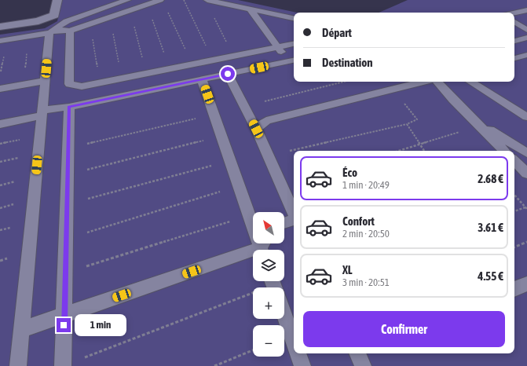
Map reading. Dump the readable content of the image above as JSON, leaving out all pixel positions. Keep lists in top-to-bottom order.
{
  "north": "top left",
  "page": {
    "banner": ["Départ", "Destination"],
    "list": [
      {
        "name": "Éco",
        "note": "1 min · 20:49",
        "value": "2.68 €"
      },
      {
        "name": "Confort",
        "note": "2 min · 20:50",
        "value": "3.61 €"
      },
      {
        "name": "XL",
        "note": "3 min · 20:51",
        "value": "4.55 €"
      }
    ],
    "map_buttons": ["+", "−"],
    "buttons": "Confirmer",
    "bubble": "1 min"
  }
}
